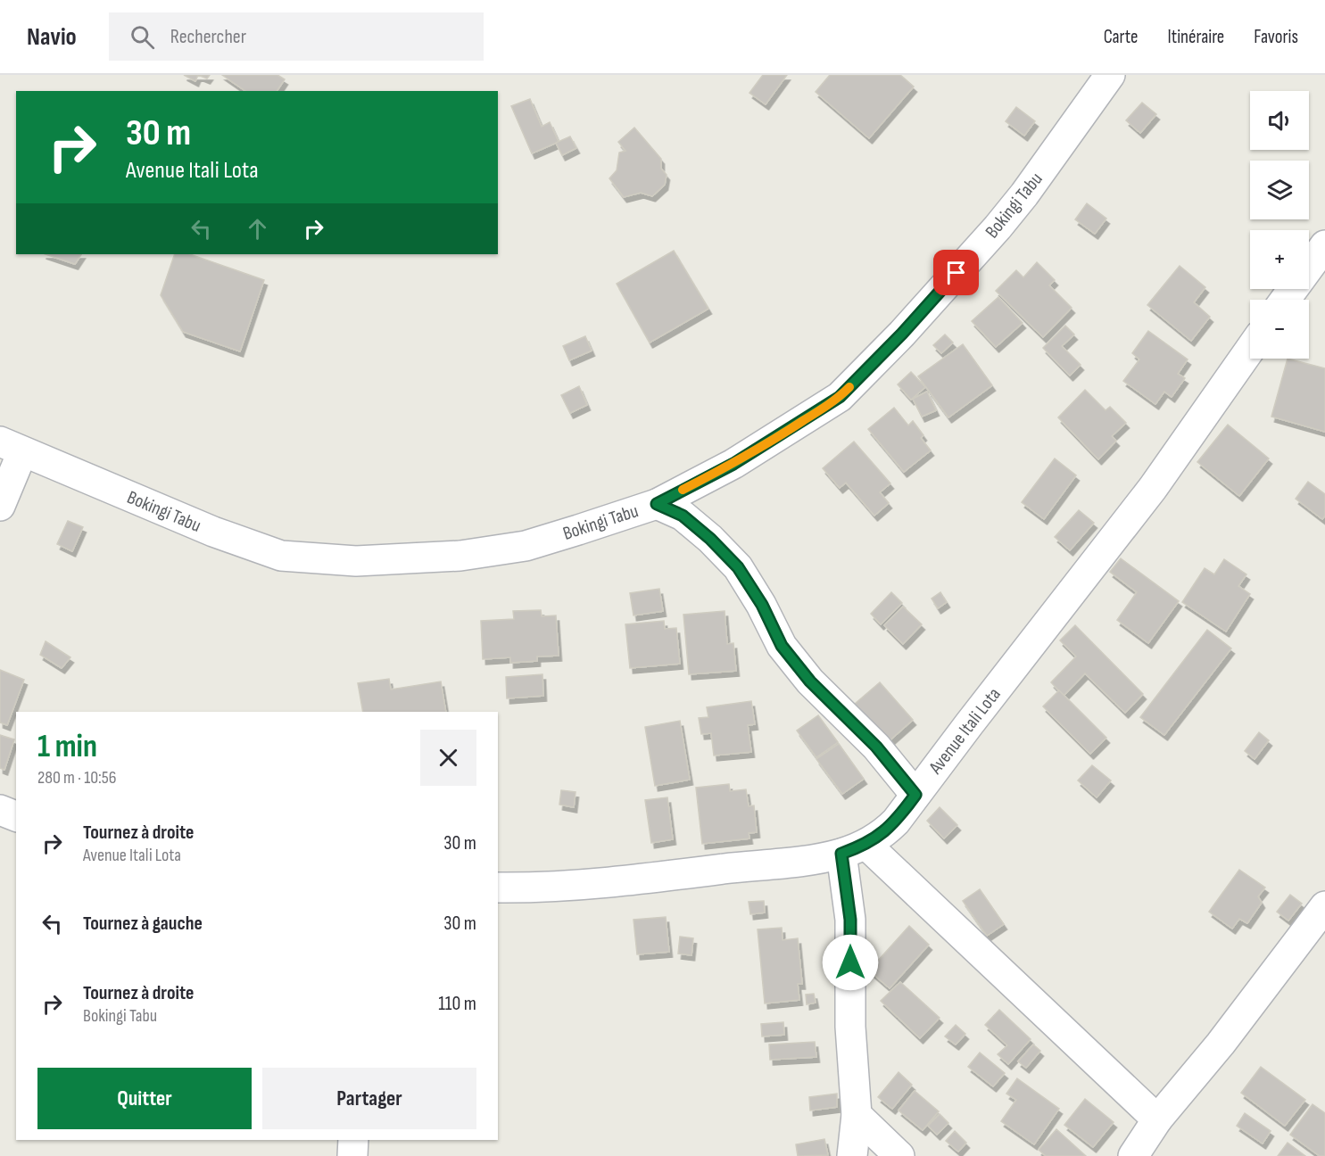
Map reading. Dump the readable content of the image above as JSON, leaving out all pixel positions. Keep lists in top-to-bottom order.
{
  "streets": {
    "street": ["Bokingi Tabu", "Avenue Itali Lota"]
  },
  "page": {
    "header": "Navio",
    "search": "Rechercher",
    "nav": ["Carte", "Itinéraire", "Favoris"],
    "map_buttons": ["+", "−"],
    "turn": ["30 m", "Avenue Itali Lota"],
    "heading": ["1 min", "280 m · 10:56"],
    "list": [
      {
        "name": "Tournez à droite",
        "note": "Avenue Itali Lota",
        "value": "30 m"
      },
      {
        "name": "Tournez à gauche",
        "value": "30 m"
      },
      {
        "name": "Tournez à droite",
        "note": "Bokingi Tabu",
        "value": "110 m"
      }
    ],
    "buttons": ["Quitter", "Partager"]
  }
}
